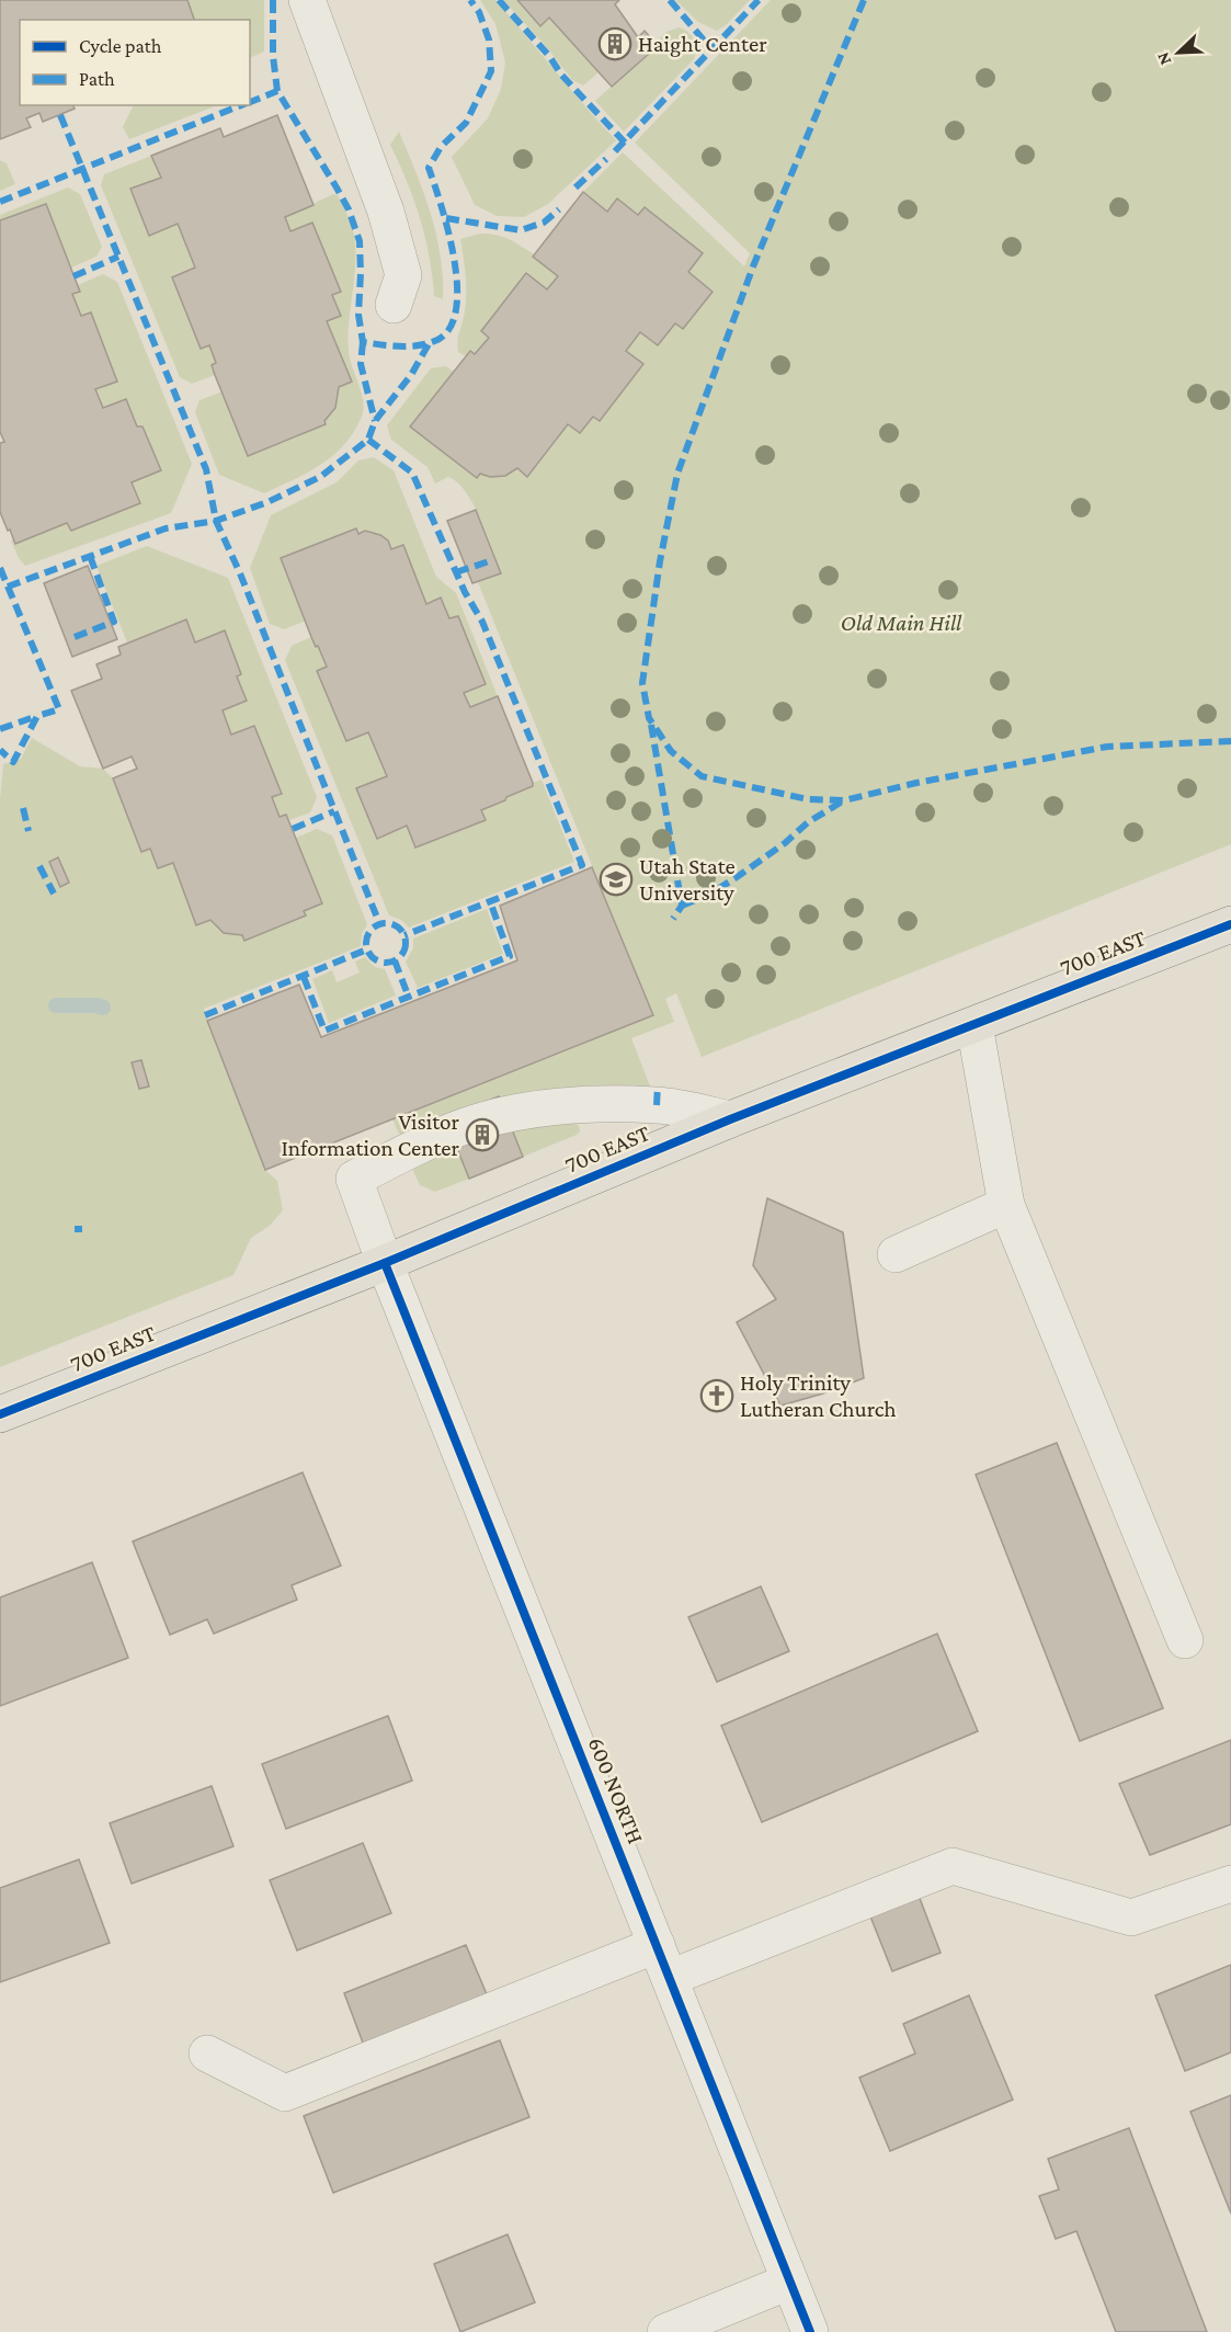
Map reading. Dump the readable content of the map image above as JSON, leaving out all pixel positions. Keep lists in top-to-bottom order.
{
  "streets": {
    "main road": ["700 EAST"],
    "street": ["600 NORTH"]
  },
  "crossings": [
    ["700 EAST", "600 NORTH"]
  ],
  "parks": ["Old Main Hill"],
  "places": {
    "building": ["Haight Center", "Visitor Information Center"],
    "school or university": ["Utah State University"],
    "church": ["Holy Trinity Lutheran Church"]
  },
  "legend": ["Cycle path", "Path"],
  "north": "bottom left"
}
